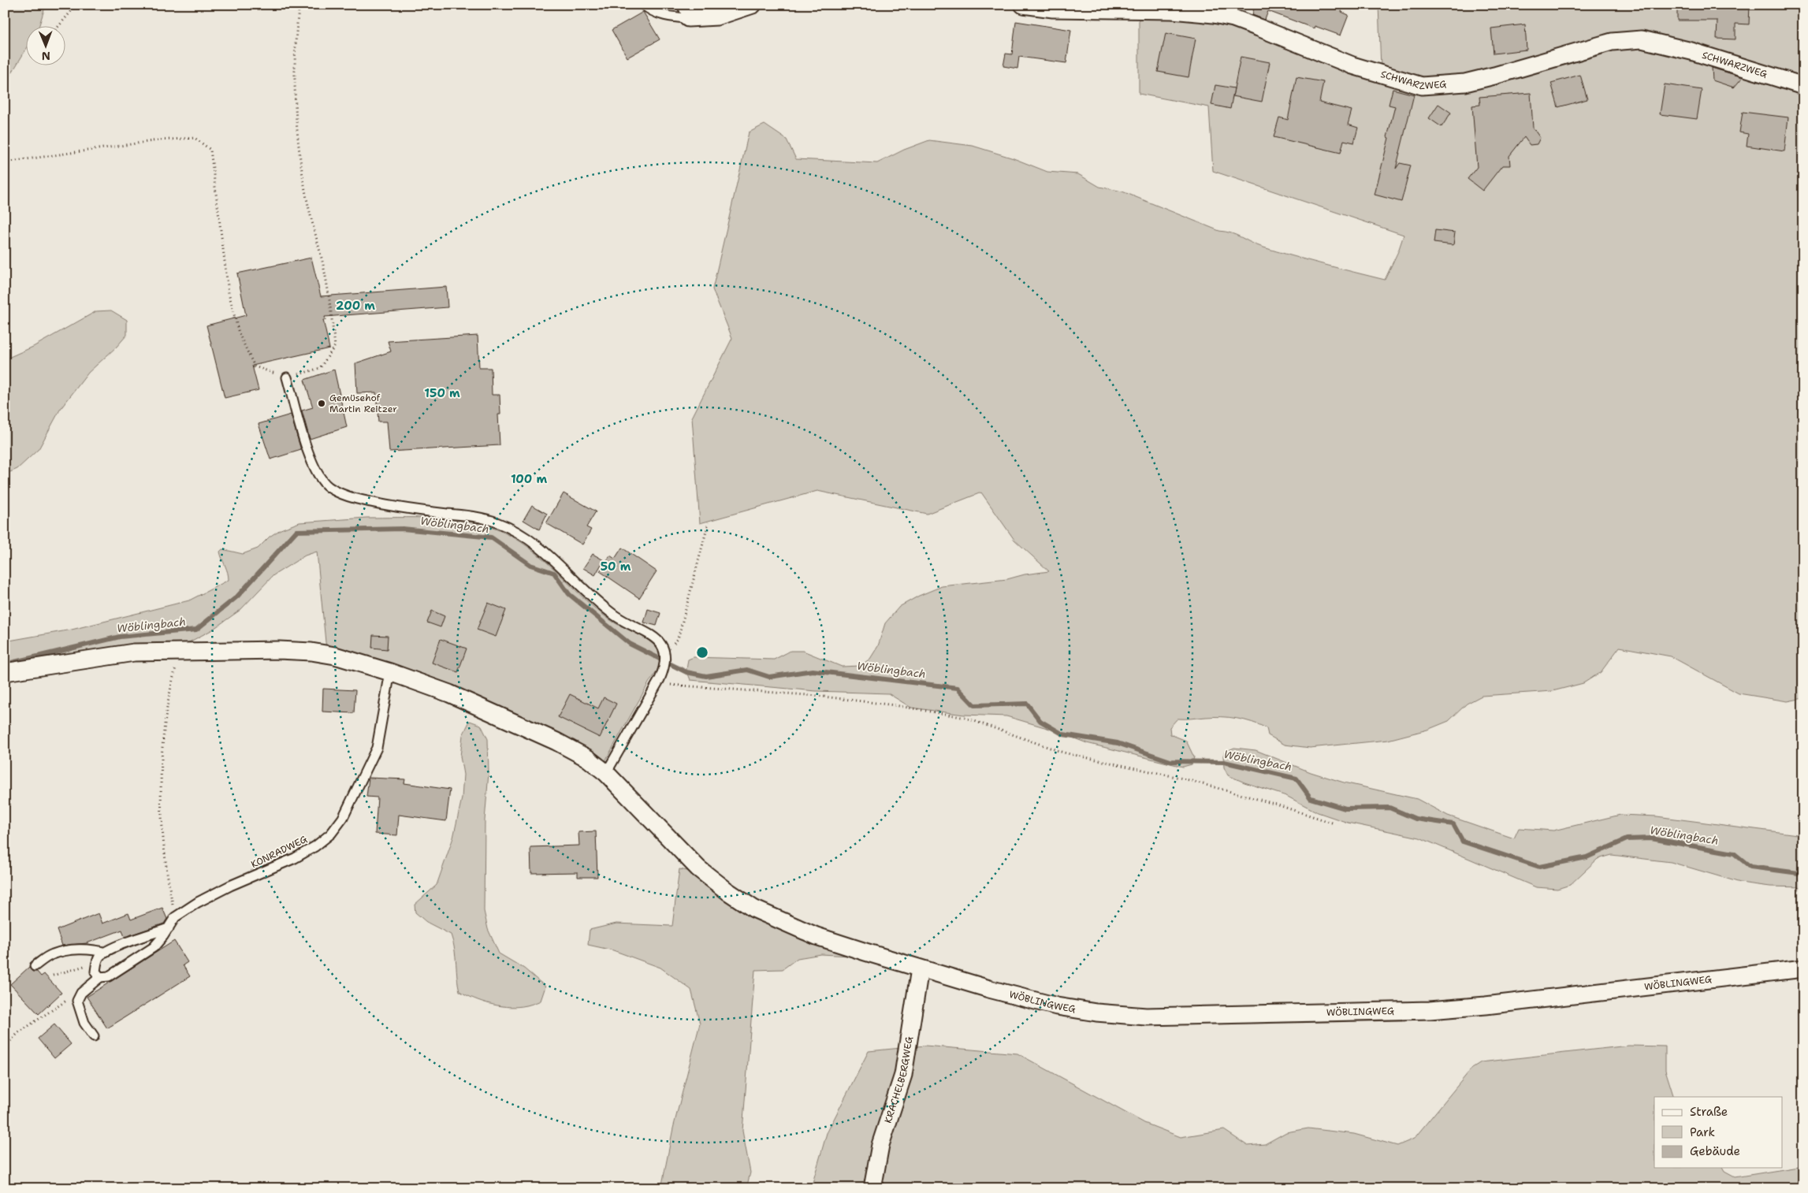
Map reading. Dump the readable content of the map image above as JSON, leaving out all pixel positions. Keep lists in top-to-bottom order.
{
  "streets": {
    "street": ["SCHWARZWEG", "WÖBLINGWEG", "KRACHELBERGWEG"],
    "lane": ["KONRADWEG"]
  },
  "crossings": [
    ["KONRADWEG", "WÖBLINGWEG"],
    ["WÖBLINGWEG", "KRACHELBERGWEG"]
  ],
  "water": ["Wöblingbach"],
  "places": ["Gemüsehof Martin Reitzer"],
  "legend": ["Straße", "Park", "Gebäude"],
  "north": "bottom",
  "rings": [
    "200 m",
    "150 m",
    "100 m",
    "50 m"
  ]
}
